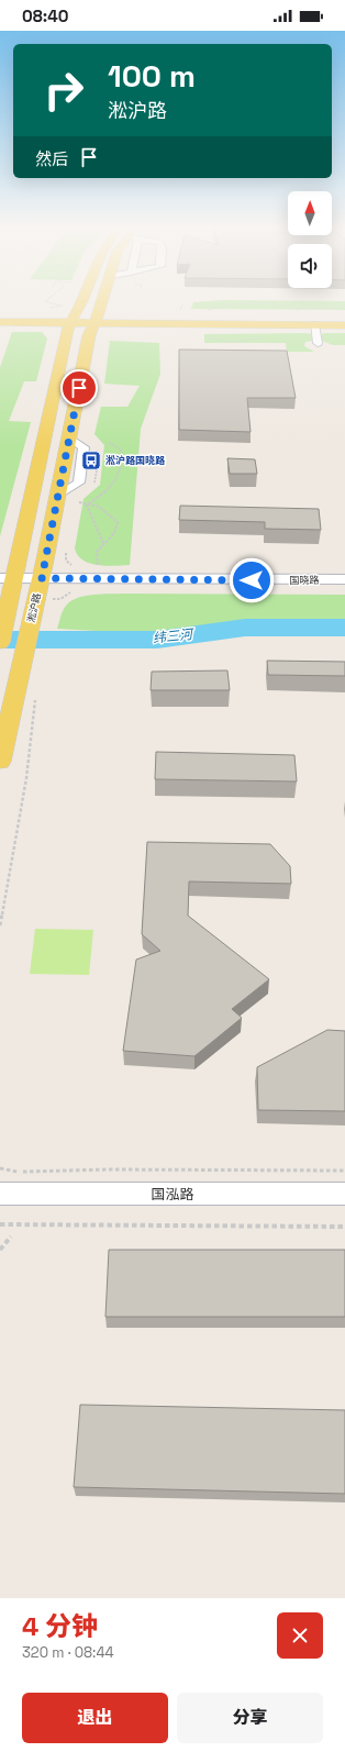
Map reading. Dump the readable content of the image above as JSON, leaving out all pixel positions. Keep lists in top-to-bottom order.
{
  "streets": {
    "main road": ["淞沪路"],
    "street": ["国晓路", "国泓路"]
  },
  "crossings": [
    ["国晓路", "淞沪路"]
  ],
  "water": ["纬三河"],
  "places": {
    "bus stop": ["淞沪路国晓路"]
  },
  "north": "top",
  "page": {
    "status": "08:40",
    "turn": ["100 m", "淞沪路"],
    "then": "然后",
    "heading": ["4 分钟", "320 m · 08:44"],
    "buttons": ["退出", "分享"]
  }
}
